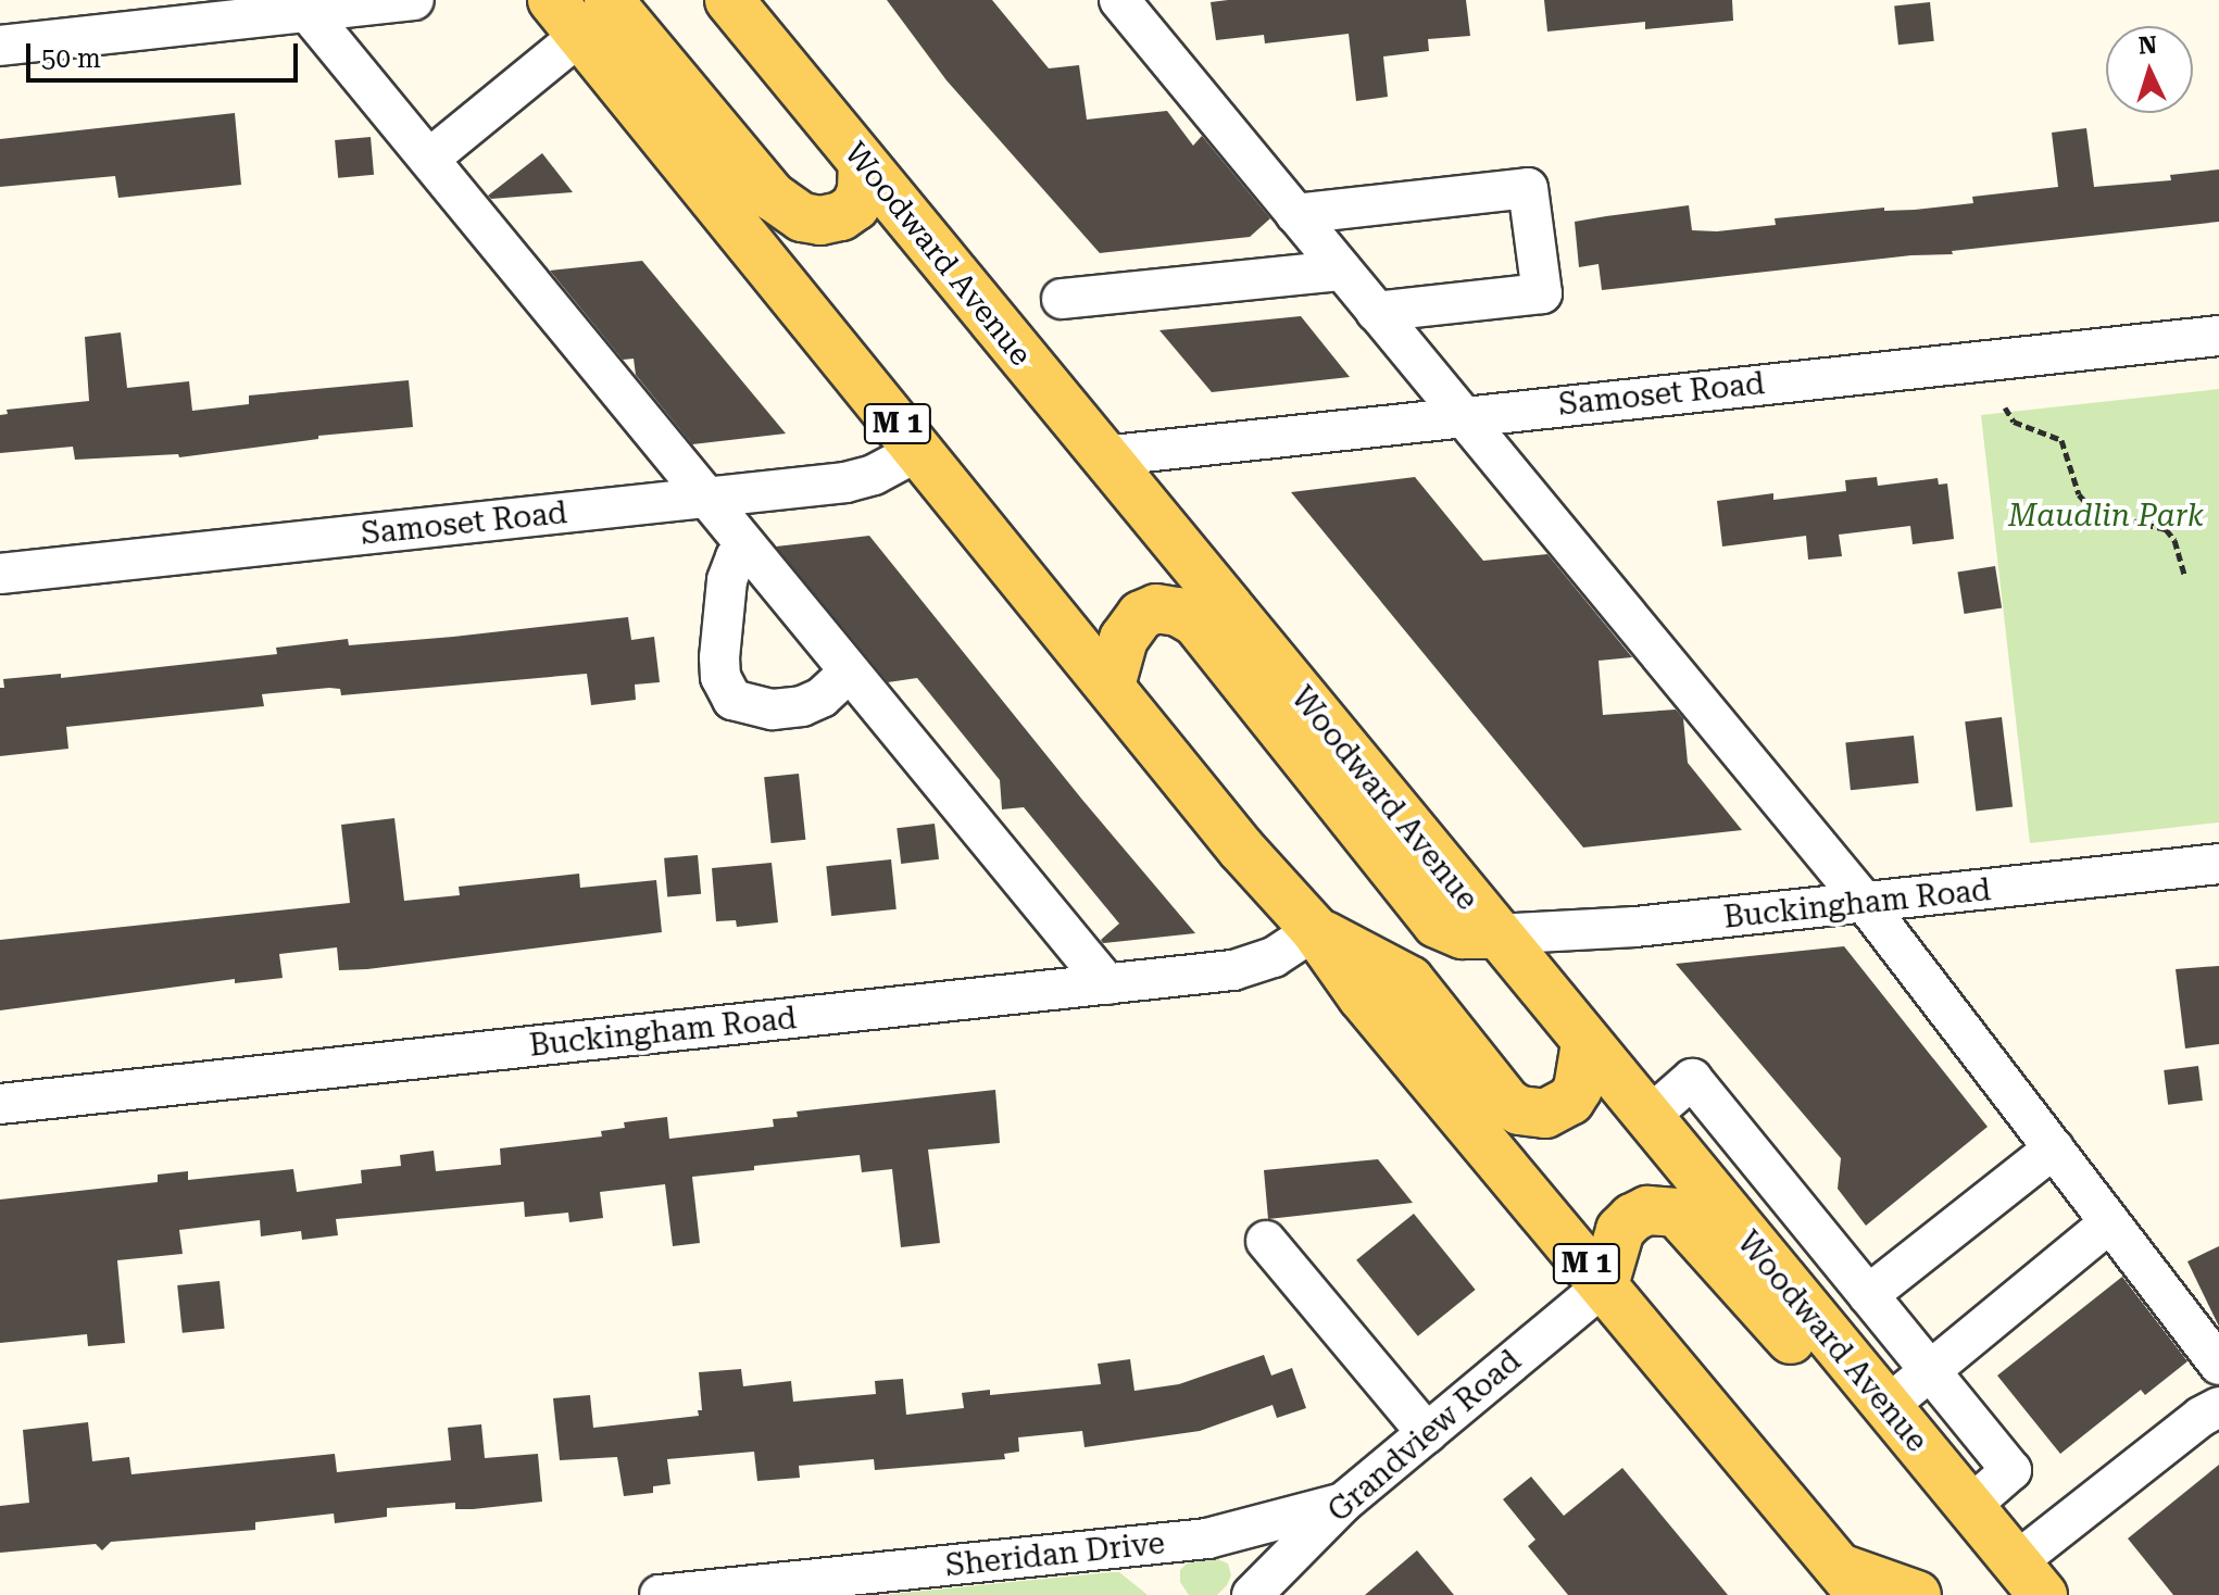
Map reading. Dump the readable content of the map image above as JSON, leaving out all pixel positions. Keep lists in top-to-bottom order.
{
  "streets": {
    "main road": ["Woodward Avenue", "M 1"],
    "street": [
      "Samoset Road",
      "Buckingham Road",
      "Grandview Road",
      "Sheridan Drive"
    ]
  },
  "crossings": [
    ["Woodward Avenue", "Samoset Road"],
    ["Woodward Avenue", "Buckingham Road"],
    ["Samoset Road", "M 1"],
    ["M 1", "Buckingham Road"],
    ["M 1", "Grandview Road"],
    ["Grandview Road", "Sheridan Drive"]
  ],
  "parks": ["Maudlin Park"],
  "scale_bar": "50 m",
  "north": "top"
}
